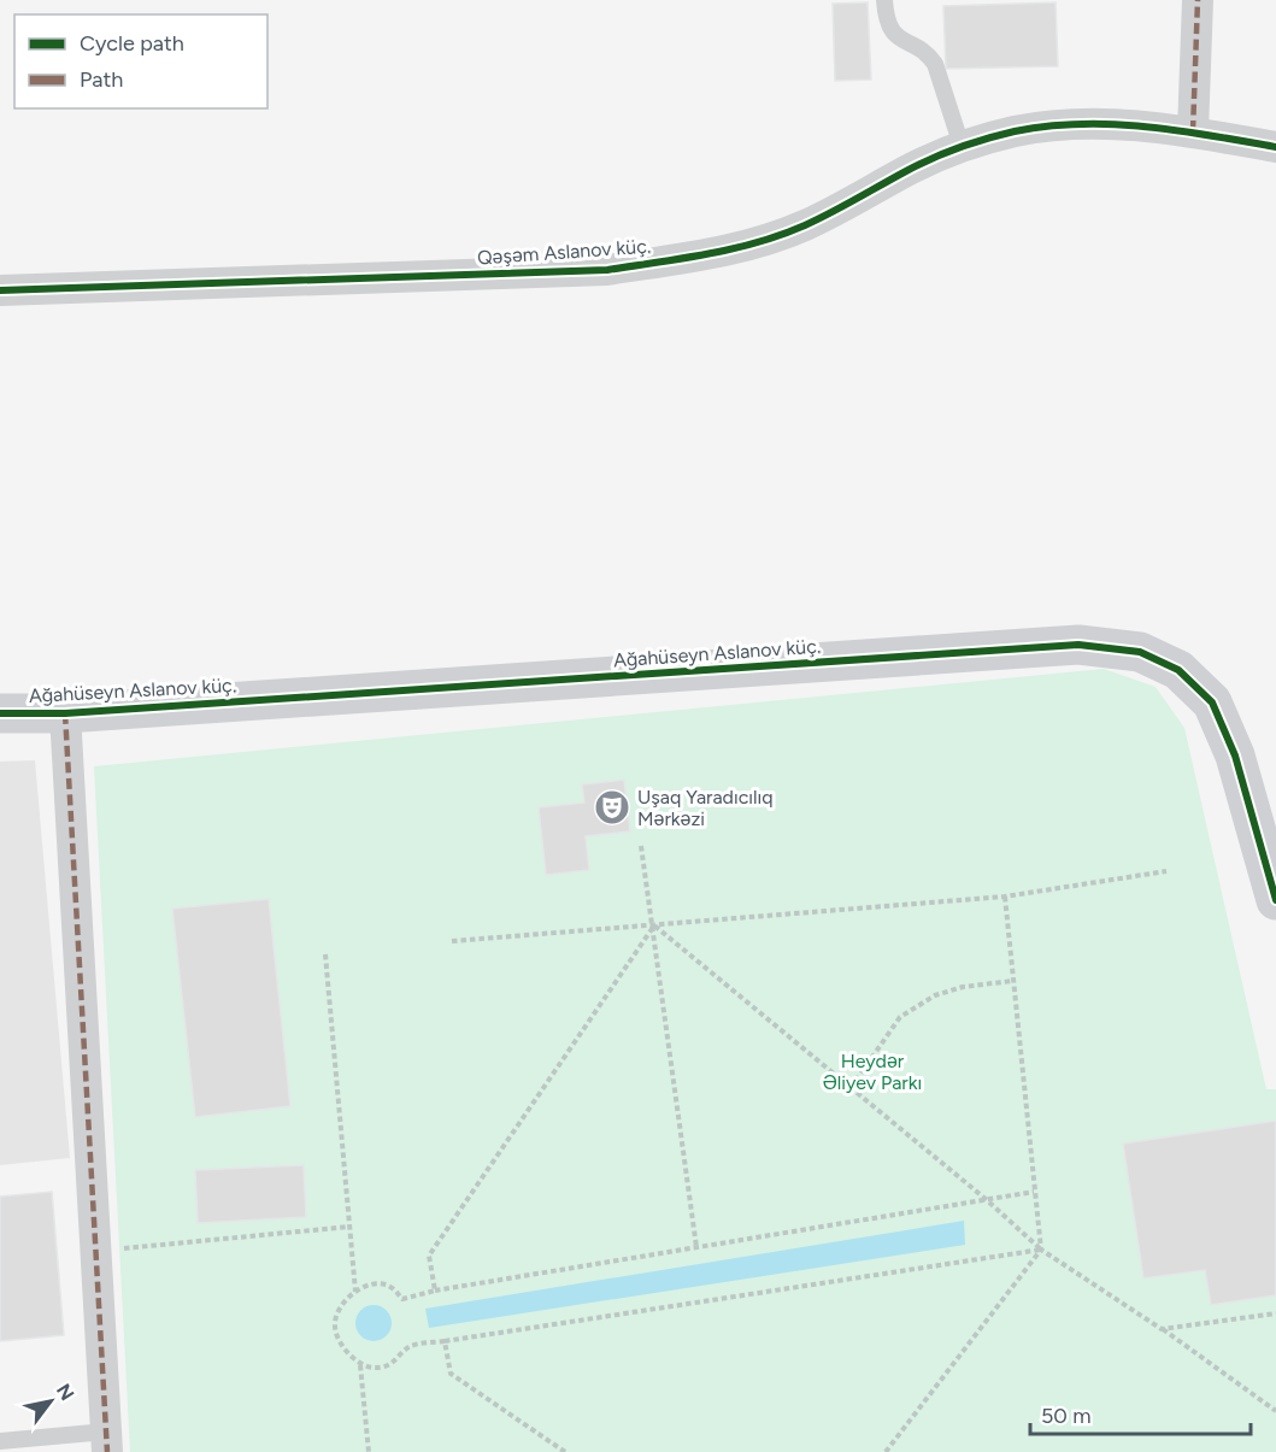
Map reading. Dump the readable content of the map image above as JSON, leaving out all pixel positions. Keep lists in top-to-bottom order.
{
  "streets": {
    "street": ["Qəşəm Aslanov küç.", "Ağahüseyn Aslanov küç."]
  },
  "parks": ["Heydər Əliyev Parkı"],
  "places": {
    "theatre": ["Uşaq Yaradıcılıq Mərkəzi"]
  },
  "legend": ["Cycle path", "Path"],
  "scale_bar": "50 m",
  "north": "top right"
}
